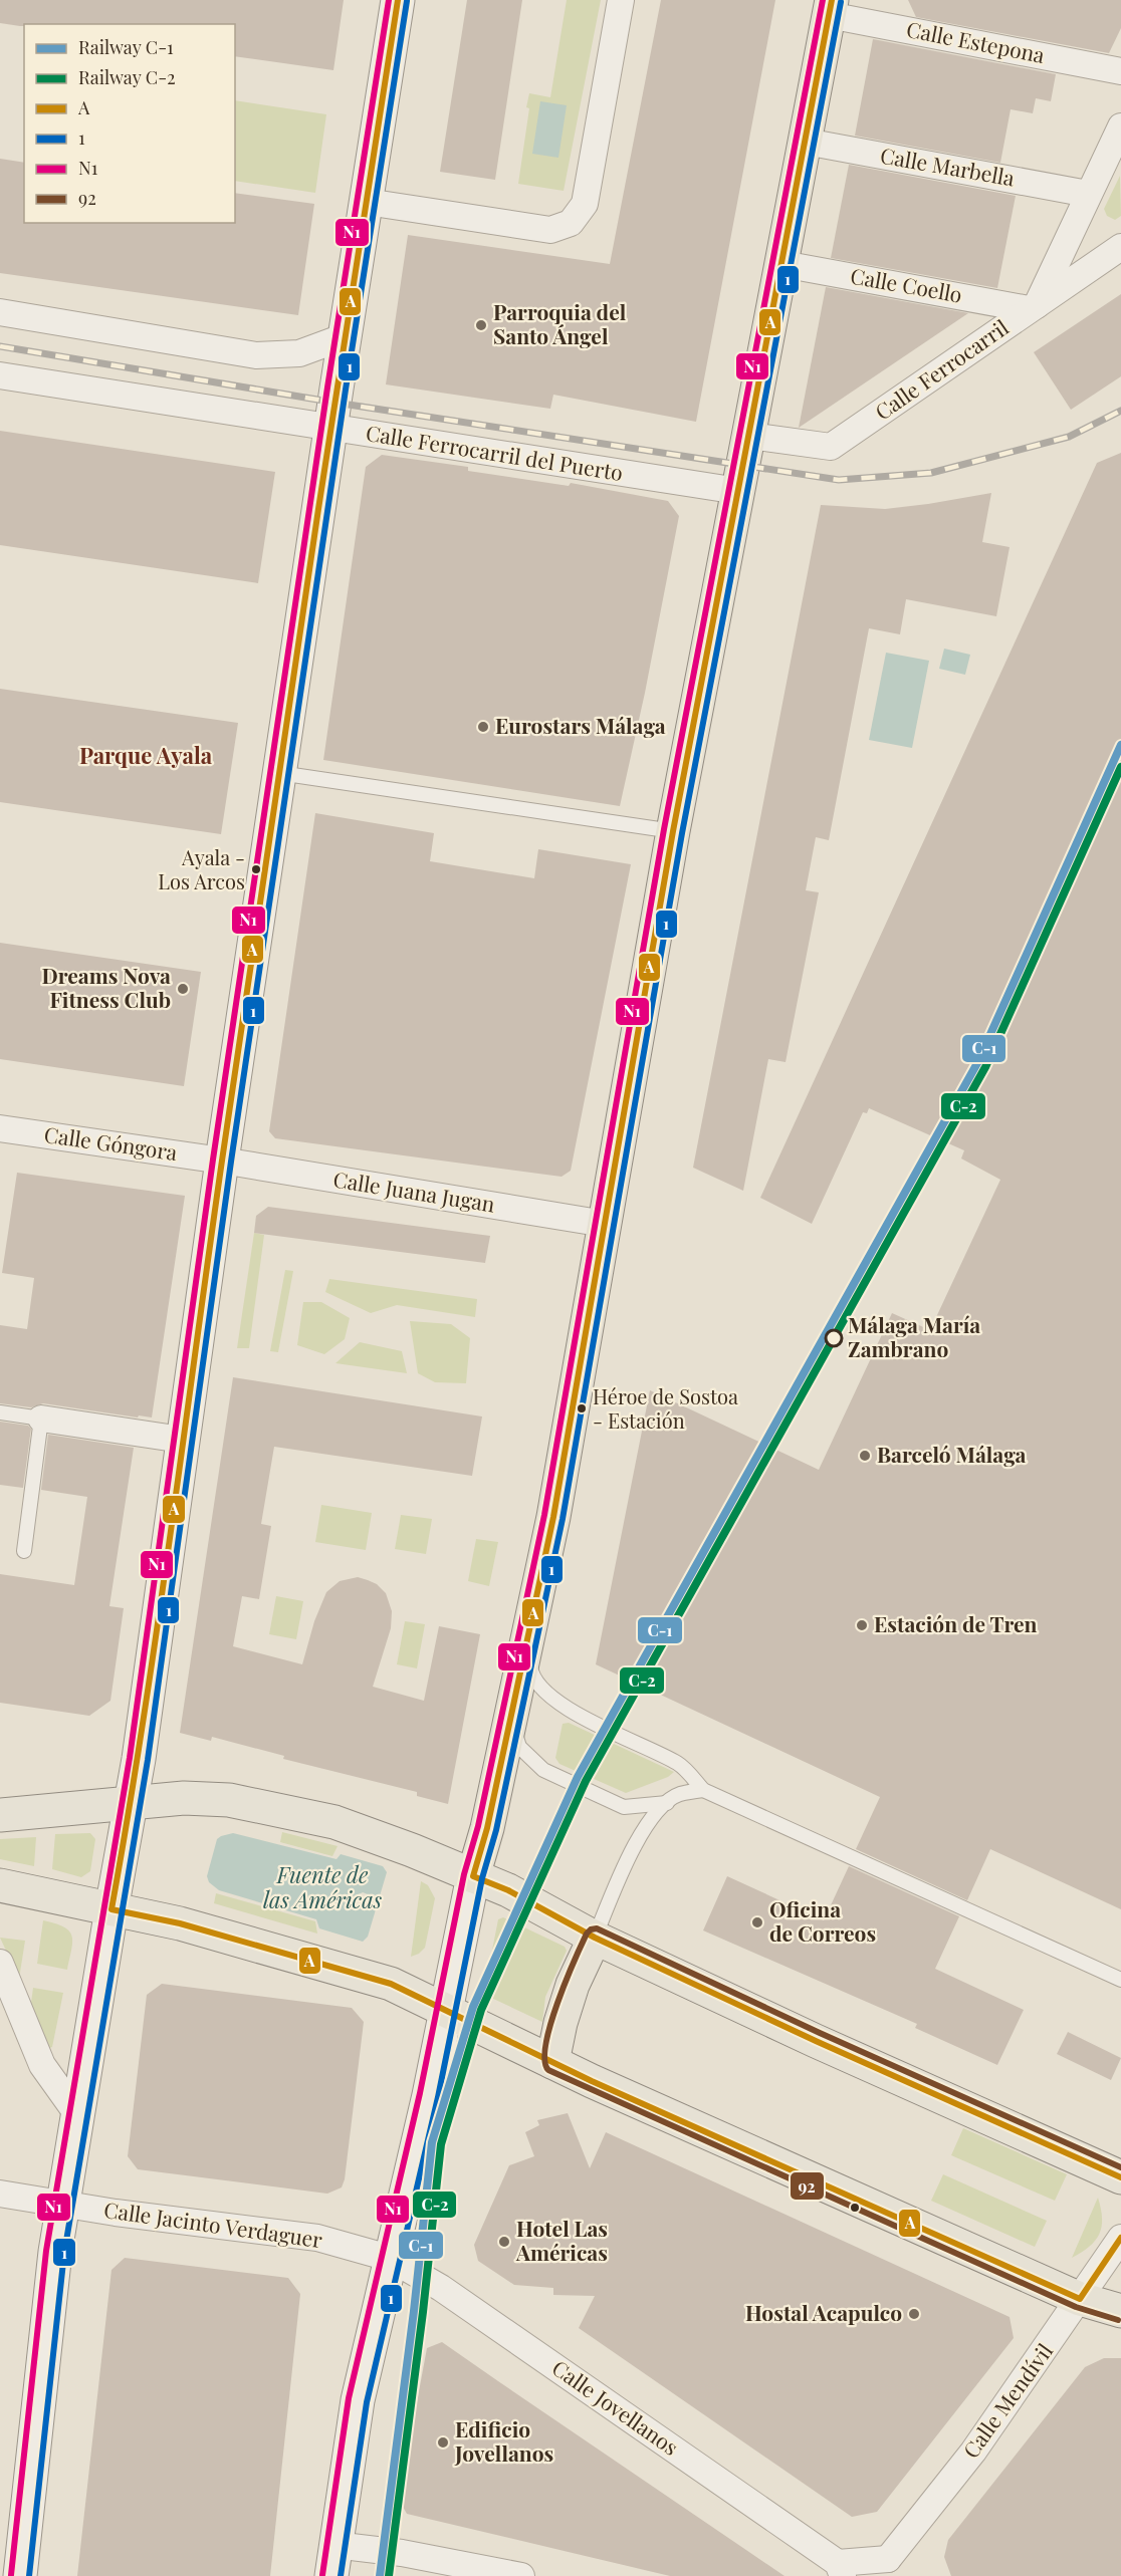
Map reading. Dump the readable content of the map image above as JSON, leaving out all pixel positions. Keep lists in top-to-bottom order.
{
  "streets": {
    "street": [
      "Calle Estepona",
      "Calle Marbella",
      "Calle Coello",
      "Calle Ferrocarril",
      "Calle Ferrocarril del Puerto",
      "Calle Góngora",
      "Calle Juana Jugan",
      "Calle Jacinto Verdaguer",
      "Calle Mendívil",
      "Calle Jovellanos"
    ]
  },
  "crossings": [
    ["Calle Coello", "Calle Ferrocarril"],
    ["Calle Góngora", "Calle Juana Jugan"],
    ["Calle Jacinto Verdaguer", "Calle Jovellanos"],
    ["Calle Mendívil", "Calle Jovellanos"]
  ],
  "districts": ["Parque Ayala"],
  "water": ["Fuente de las Américas"],
  "places": [
    "Parroquia del Santo Ángel",
    "Eurostars Málaga",
    "Ayala - Los Arcos",
    "Dreams Nova Fitness Club",
    "Málaga María Zambrano",
    "Héroe de Sostoa - Estación",
    "Barceló Málaga",
    "Estación de Tren",
    "Oficina de Correos",
    "Hotel Las Américas",
    "Hostal Acapulco",
    "Edificio Jovellanos"
  ],
  "lines": [
    "transit line A",
    "transit line N1",
    "transit line 1",
    "rail line C-1",
    "rail line C-2",
    "transit line 92"
  ],
  "legend": [
    "Railway C-1",
    "Railway C-2",
    "A",
    "1",
    "N1",
    "92"
  ]
}
